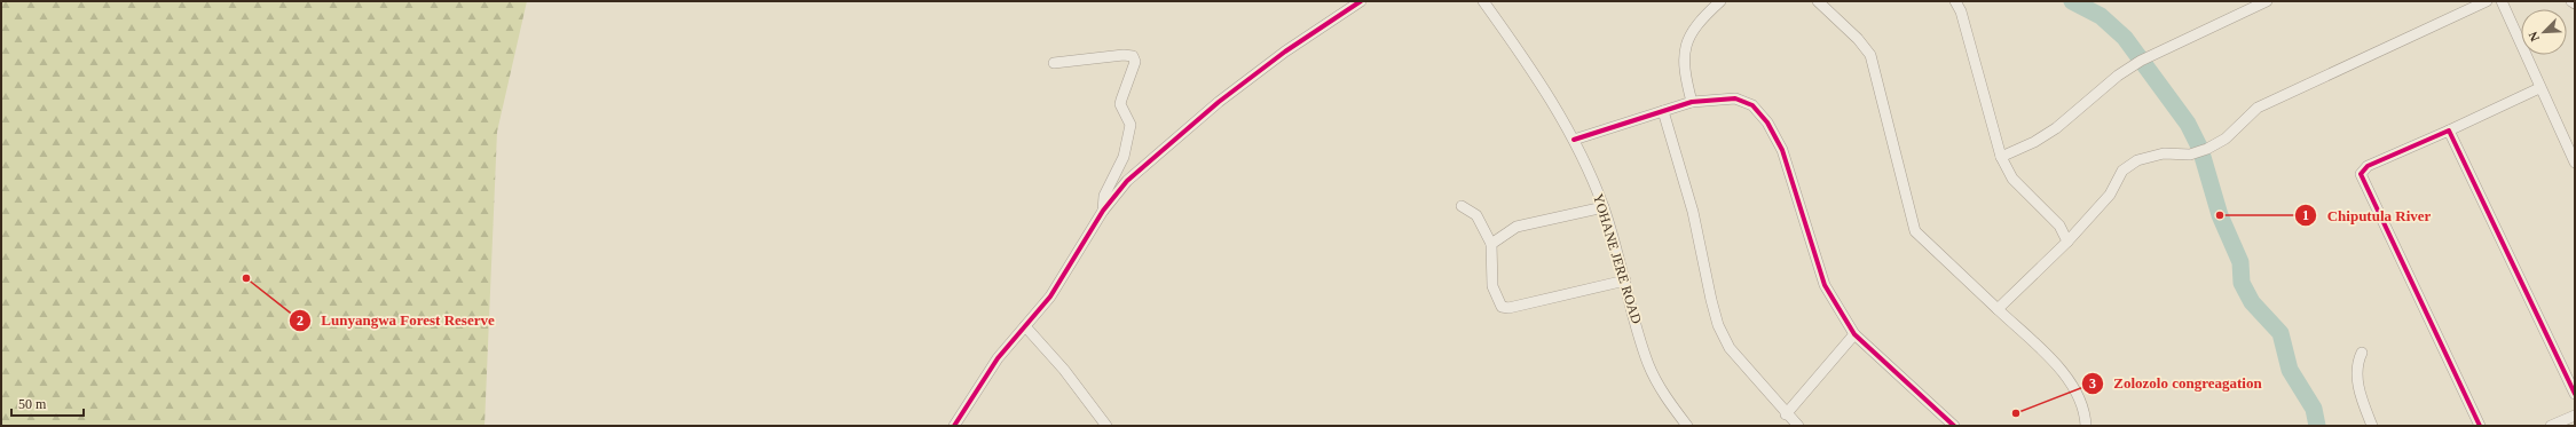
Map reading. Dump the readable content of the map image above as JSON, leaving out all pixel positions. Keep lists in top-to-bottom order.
{
  "streets": {
    "street": ["YOHANE JERE ROAD"]
  },
  "places": ["Chiputula River", "Lunyangwa Forest Reserve", "Zolozolo congreagation"],
  "scale_bar": "50 m",
  "north": "bottom left"
}
